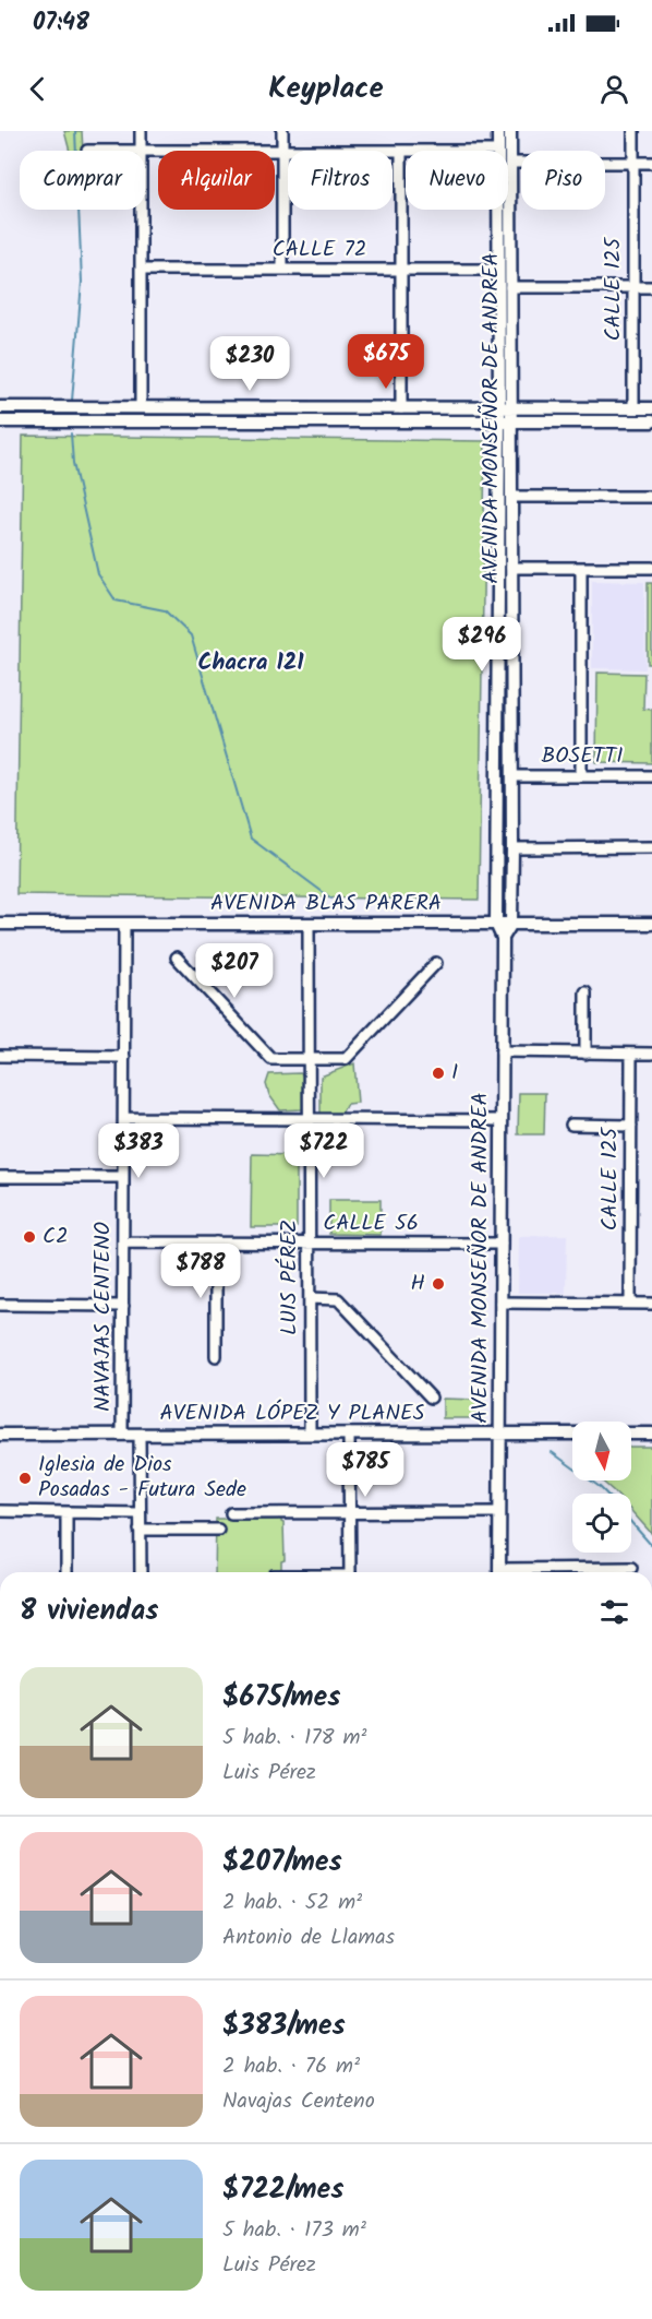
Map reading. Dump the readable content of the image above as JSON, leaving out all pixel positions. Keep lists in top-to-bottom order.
{
  "streets": {
    "main road": ["AVENIDA MONSEÑOR DE ANDREA", "AVENIDA BLAS PARERA", "AVENIDA LÓPEZ Y PLANES"],
    "street": [
      "CALLE 72",
      "CALLE 125",
      "BOSETTI",
      "CALLE 56",
      "LUIS PÉREZ",
      "NAVAJAS CENTENO"
    ]
  },
  "crossings": [
    ["CALLE 72", "AVENIDA MONSEÑOR DE ANDREA"],
    ["AVENIDA MONSEÑOR DE ANDREA", "BOSETTI"],
    ["AVENIDA MONSEÑOR DE ANDREA", "AVENIDA BLAS PARERA"],
    ["AVENIDA MONSEÑOR DE ANDREA", "CALLE 56"],
    ["AVENIDA MONSEÑOR DE ANDREA", "AVENIDA LÓPEZ Y PLANES"],
    ["AVENIDA BLAS PARERA", "LUIS PÉREZ"],
    ["AVENIDA BLAS PARERA", "NAVAJAS CENTENO"],
    ["CALLE 56", "LUIS PÉREZ"],
    ["CALLE 56", "NAVAJAS CENTENO"],
    ["LUIS PÉREZ", "AVENIDA LÓPEZ Y PLANES"],
    ["NAVAJAS CENTENO", "AVENIDA LÓPEZ Y PLANES"]
  ],
  "districts": ["Chacra 121"],
  "places": [
    "I",
    "C2",
    "H",
    "Iglesia de Dios Posadas - Futura Sede"
  ],
  "north": "bottom",
  "page": {
    "status": "07:48",
    "header": "Keyplace",
    "chip": [
      "Comprar",
      "Alquilar",
      "Filtros",
      "Nuevo",
      "Piso"
    ],
    "price": [
      "$675",
      "$230",
      "$296",
      "$207",
      "$383",
      "$722",
      "$788",
      "$785"
    ],
    "heading": "8 viviendas",
    "list": [
      {
        "name": "$675/mes",
        "note": "5 hab. · 178 m² · Luis Pérez"
      },
      {
        "name": "$207/mes",
        "note": "2 hab. · 52 m² · Antonio de Llamas"
      },
      {
        "name": "$383/mes",
        "note": "2 hab. · 76 m² · Navajas Centeno"
      },
      {
        "name": "$722/mes",
        "note": "5 hab. · 173 m² · Luis Pérez"
      }
    ]
  }
}
